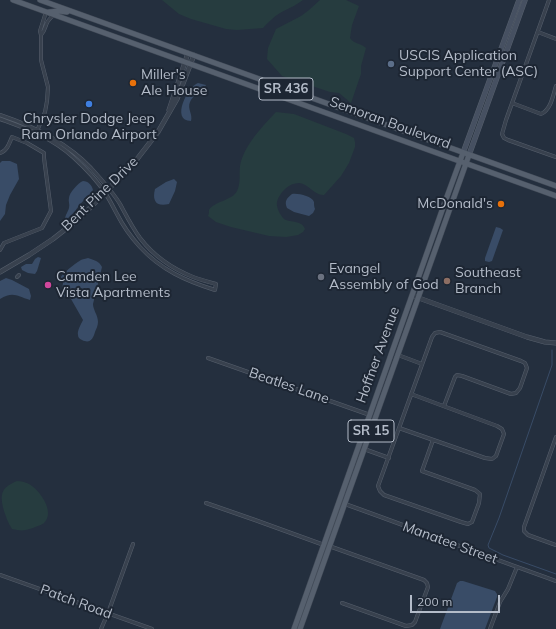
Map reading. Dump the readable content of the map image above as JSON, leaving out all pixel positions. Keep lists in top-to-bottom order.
{
  "streets": {
    "main road": [
      "SR 436",
      "Semoran Boulevard",
      "Hoffner Avenue",
      "SR 15"
    ],
    "street": [
      "Bent Pine Drive",
      "Beatles Lane",
      "Manatee Street",
      "Patch Road"
    ]
  },
  "crossings": [
    ["Semoran Boulevard", "Bent Pine Drive"],
    ["Semoran Boulevard", "Hoffner Avenue"],
    ["Hoffner Avenue", "Beatles Lane"],
    ["Hoffner Avenue", "Manatee Street"]
  ],
  "places": [
    "USCIS Application Support Center (ASC)",
    "Miller's Ale House",
    "Chrysler Dodge Jeep Ram Orlando Airport",
    "McDonald's",
    "Evangel Assembly of God",
    "Southeast Branch",
    "Camden Lee Vista Apartments"
  ],
  "scale_bar": "200 m"
}
